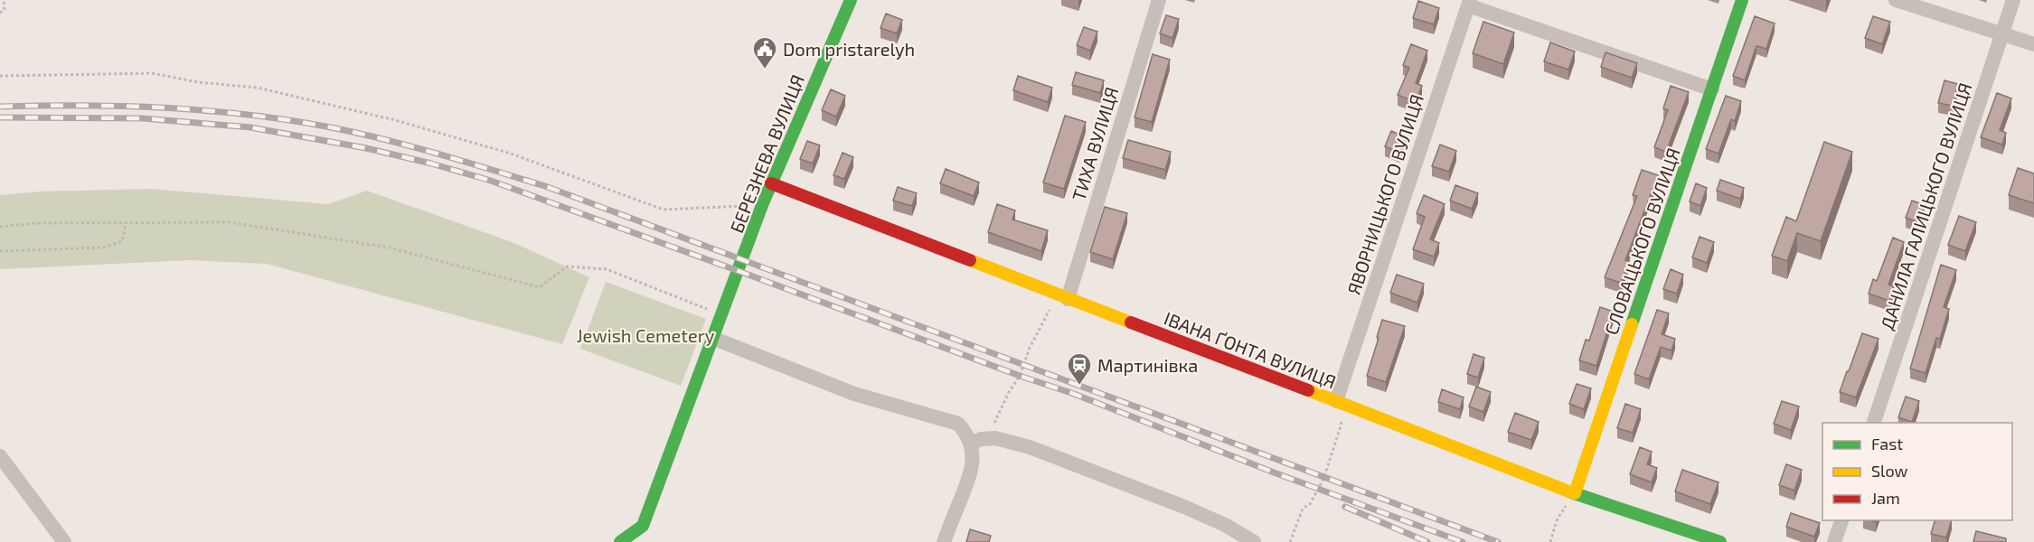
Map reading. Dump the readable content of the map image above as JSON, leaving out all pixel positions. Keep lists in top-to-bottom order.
{
  "streets": {
    "street": [
      "ТИХА ВУЛИЦЯ",
      "БЕРЕЗНЕВА ВУЛИЦЯ",
      "ЯВОРНИЦЬКОГО ВУЛИЦЯ",
      "ДАНИЛА ГАЛИЦЬКОГО ВУЛИЦЯ",
      "СЛОВАЦЬКОГО ВУЛИЦЯ",
      "ІВАНА ҐОНТА ВУЛИЦЯ"
    ]
  },
  "crossings": [
    ["ТИХА ВУЛИЦЯ", "ІВАНА ҐОНТА ВУЛИЦЯ"],
    ["БЕРЕЗНЕВА ВУЛИЦЯ", "ІВАНА ҐОНТА ВУЛИЦЯ"],
    ["ЯВОРНИЦЬКОГО ВУЛИЦЯ", "ІВАНА ҐОНТА ВУЛИЦЯ"],
    ["СЛОВАЦЬКОГО ВУЛИЦЯ", "ІВАНА ҐОНТА ВУЛИЦЯ"]
  ],
  "parks": ["Jewish Cemetery"],
  "places": {
    "public building": ["Dom pristarelyh"],
    "station": ["Мартинівка"]
  },
  "legend": ["Fast", "Slow", "Jam"]
}
